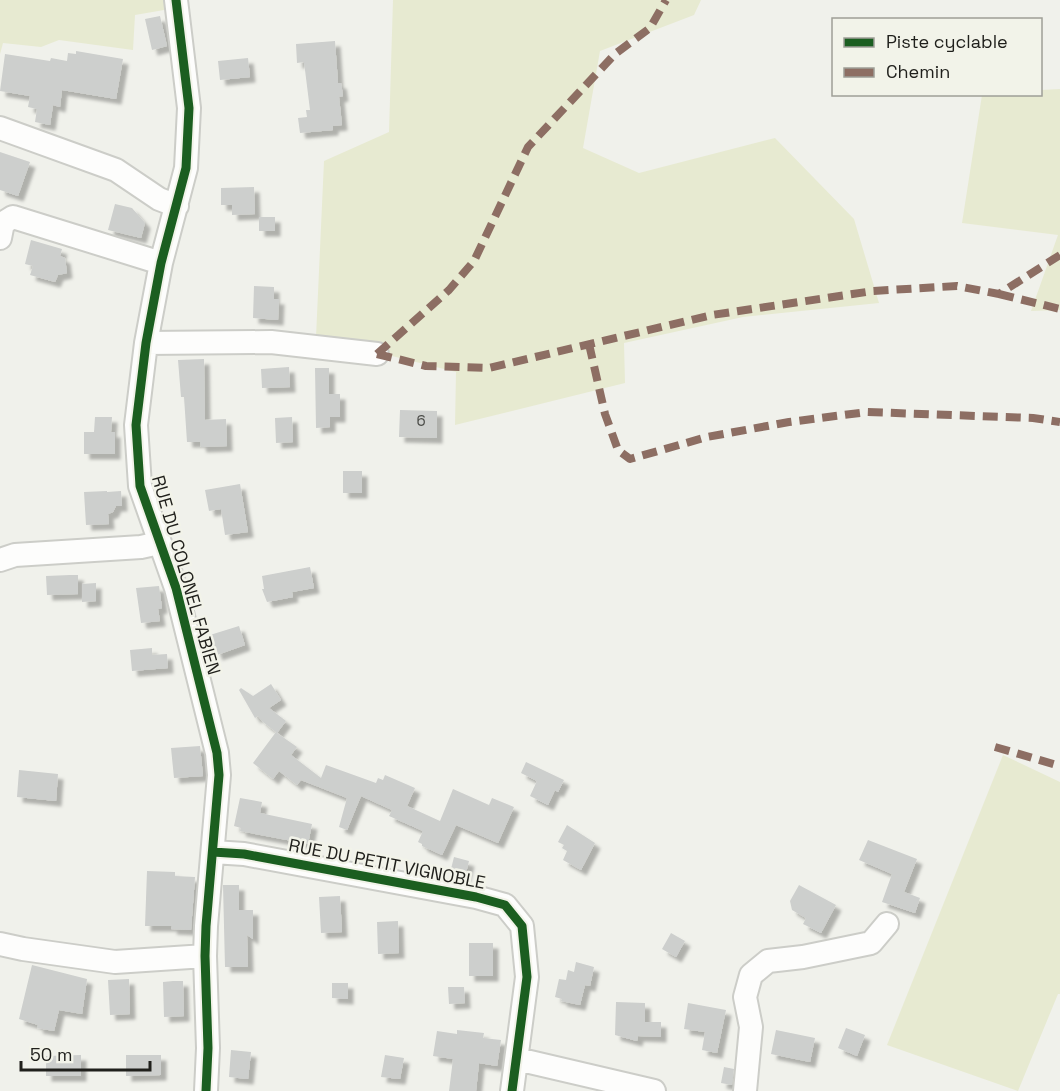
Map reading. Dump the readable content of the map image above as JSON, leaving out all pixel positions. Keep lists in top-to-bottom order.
{
  "streets": {
    "street": ["RUE DU COLONEL FABIEN", "RUE DU PETIT VIGNOBLE"]
  },
  "crossings": [
    ["RUE DU COLONEL FABIEN", "RUE DU PETIT VIGNOBLE"]
  ],
  "house_numbers": ["6"],
  "legend": ["Piste cyclable", "Chemin"],
  "scale_bar": "50 m"
}
